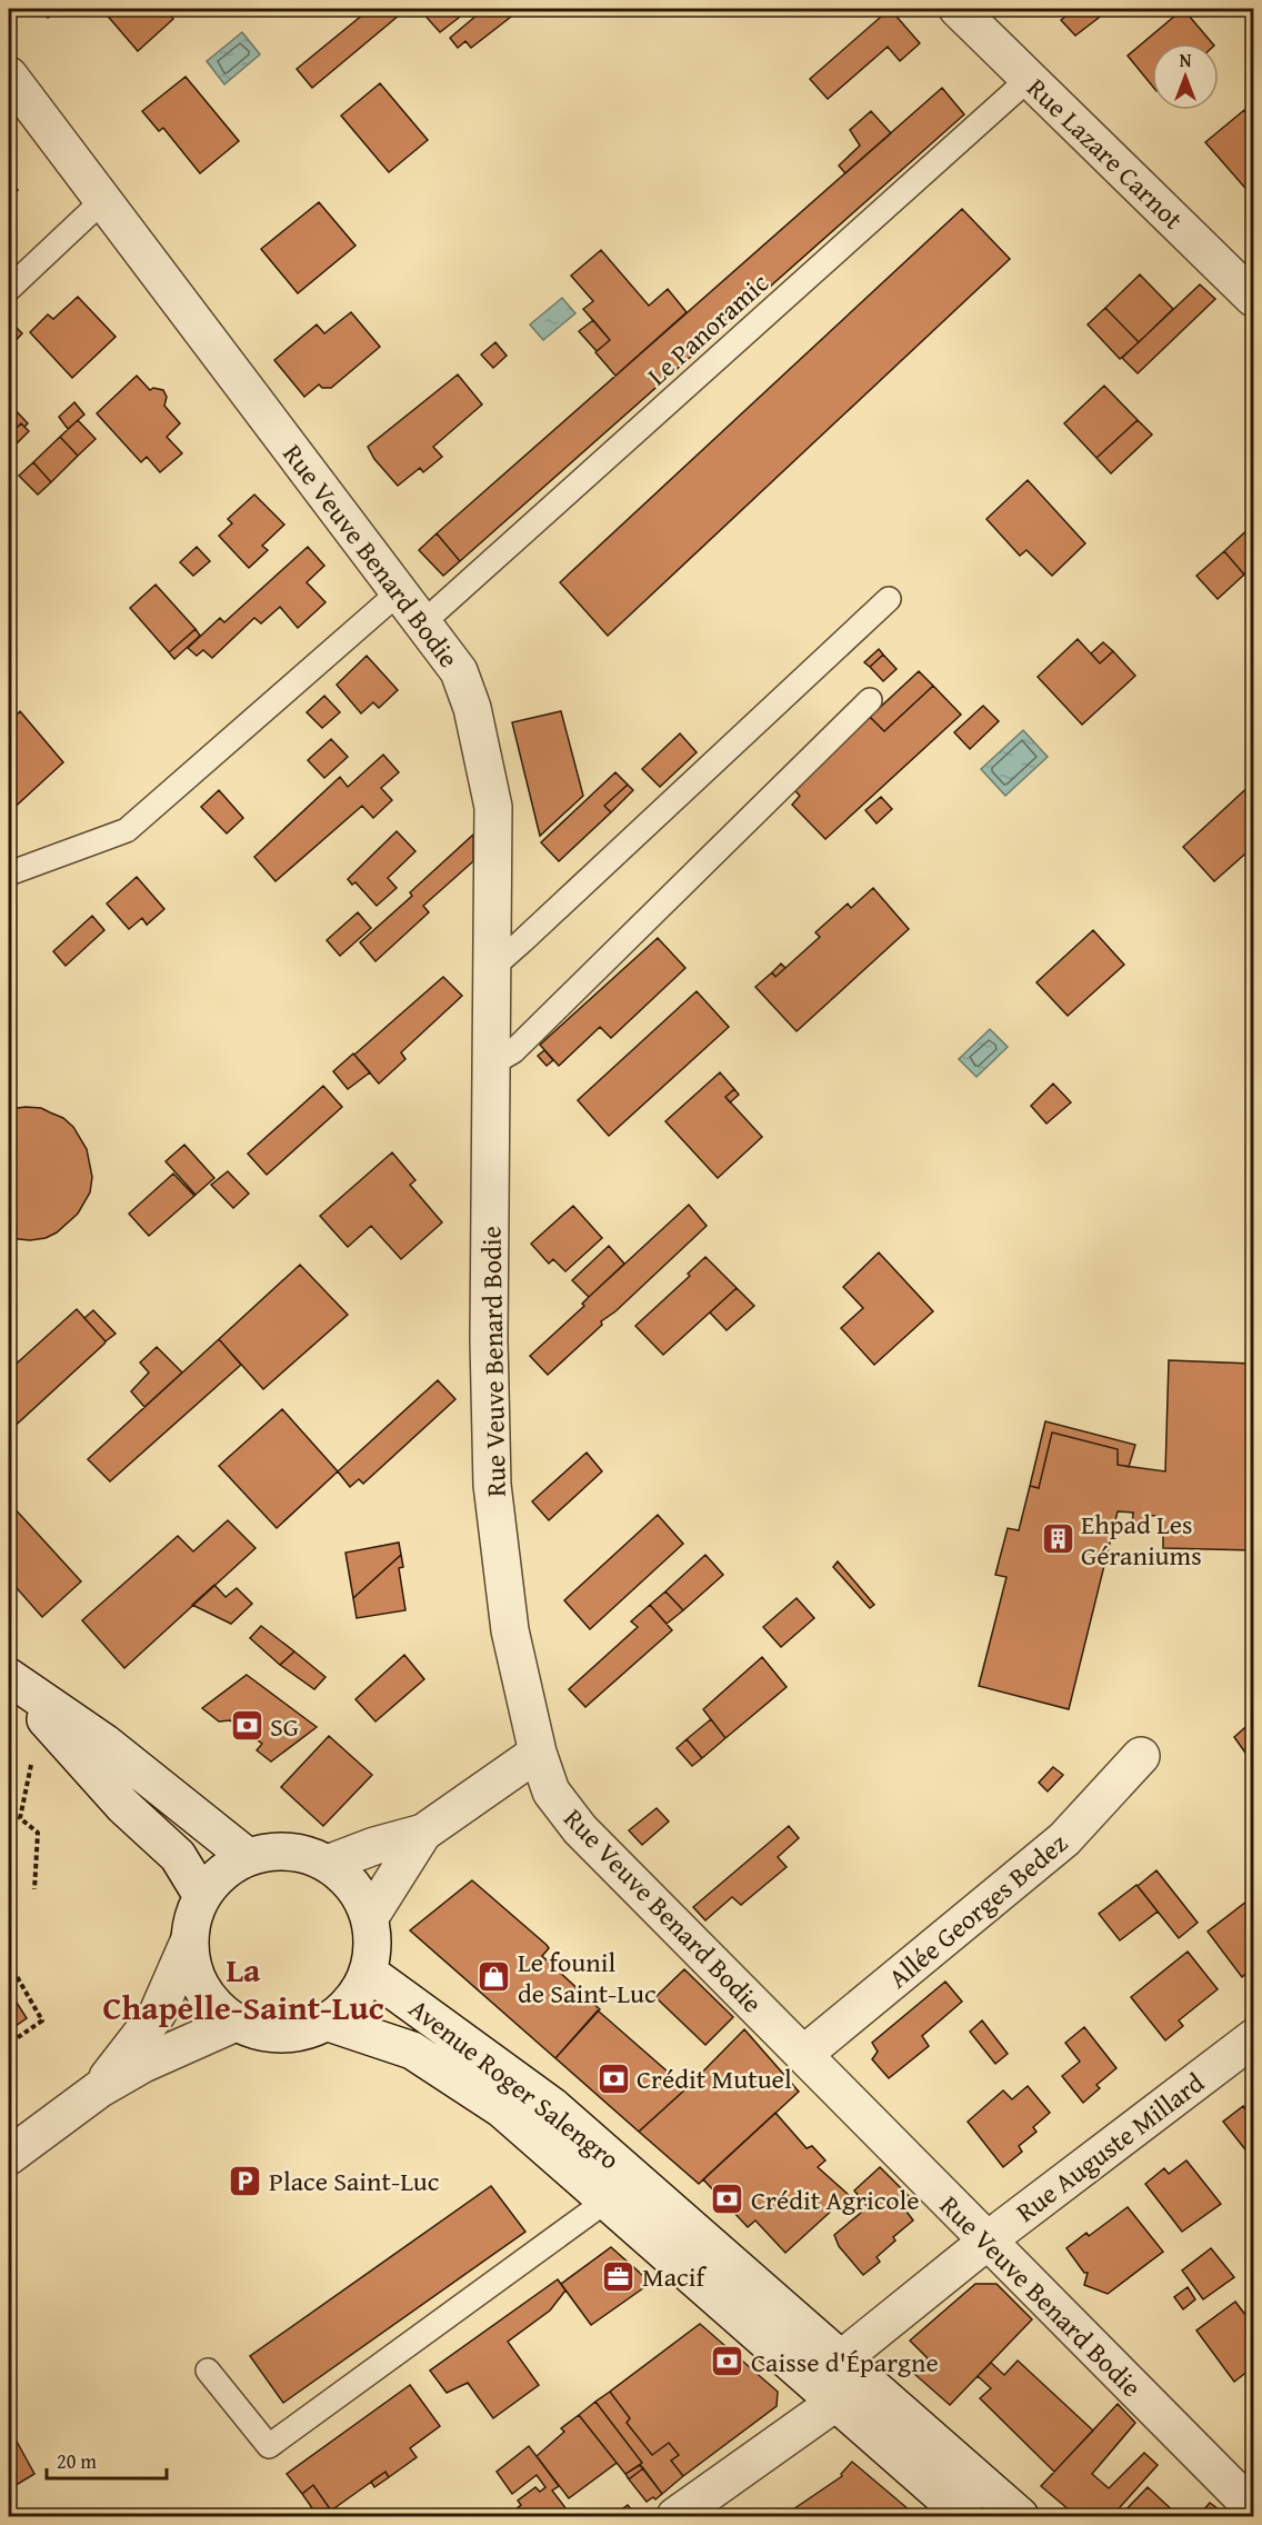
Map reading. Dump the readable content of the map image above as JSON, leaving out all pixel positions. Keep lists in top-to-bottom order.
{
  "streets": {
    "street": [
      "Rue Lazare Carnot",
      "Rue Veuve Benard Bodie",
      "Allée Georges Bedez",
      "Avenue Roger Salengro",
      "Rue Auguste Millard"
    ],
    "lane": ["Le Panoramic"]
  },
  "crossings": [
    ["Rue Lazare Carnot", "Le Panoramic"],
    ["Le Panoramic", "Rue Veuve Benard Bodie"],
    ["Rue Veuve Benard Bodie", "Allée Georges Bedez"],
    ["Rue Veuve Benard Bodie", "Rue Auguste Millard"],
    ["Avenue Roger Salengro", "Rue Auguste Millard"]
  ],
  "districts": ["La Chapelle-Saint-Luc"],
  "places": {
    "building": ["Ehpad Les Géraniums"],
    "bank": [
      "SG",
      "Crédit Mutuel",
      "Crédit Agricole",
      "Caisse d'Épargne"
    ],
    "shop": ["Le founil de Saint-Luc"],
    "parking": ["Place Saint-Luc"],
    "office": ["Macif"]
  },
  "scale_bar": "20 m",
  "north": "top"
}
